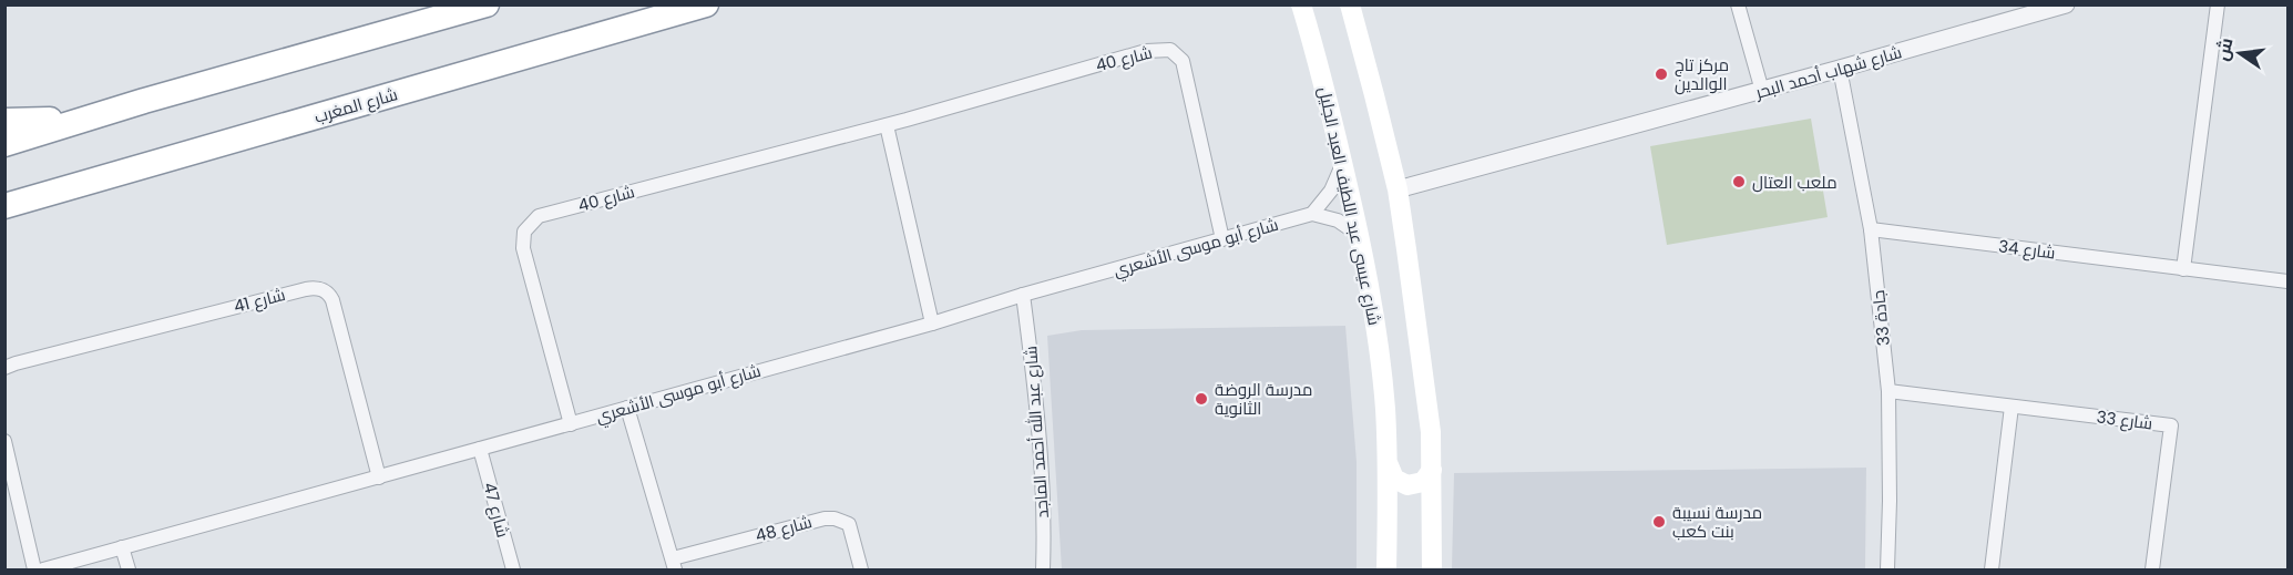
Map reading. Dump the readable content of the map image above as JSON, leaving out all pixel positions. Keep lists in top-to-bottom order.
{
  "streets": {
    "highway": ["شارع المغرب"],
    "main road": ["شارع عيسى عبد اللطيف العبد الجليل"],
    "street": [
      "شارع 40",
      "شارع شهاب أحمد البحر",
      "شارع أبو موسى الأشعري",
      "شارع 34",
      "شارع 41",
      "جادة 33",
      "شارع 33",
      "شارع عبد الله أحمد الماجد",
      "شارع 47",
      "شارع 48"
    ]
  },
  "crossings": [
    ["شارع 40", "شارع أبو موسى الأشعري"],
    ["شارع شهاب أحمد البحر", "جادة 33"],
    ["شارع أبو موسى الأشعري", "شارع 41"],
    ["شارع أبو موسى الأشعري", "شارع عبد الله أحمد الماجد"],
    ["شارع أبو موسى الأشعري", "شارع 47"],
    ["شارع أبو موسى الأشعري", "شارع 48"],
    ["شارع 34", "جادة 33"],
    ["جادة 33", "شارع 33"]
  ],
  "places": [
    "مركز تاج الوالدين",
    "ملعب العتال",
    "مدرسة الروضة الثانوية",
    "مدرسة نسيبة بنت كعب"
  ],
  "north": "left"
}
